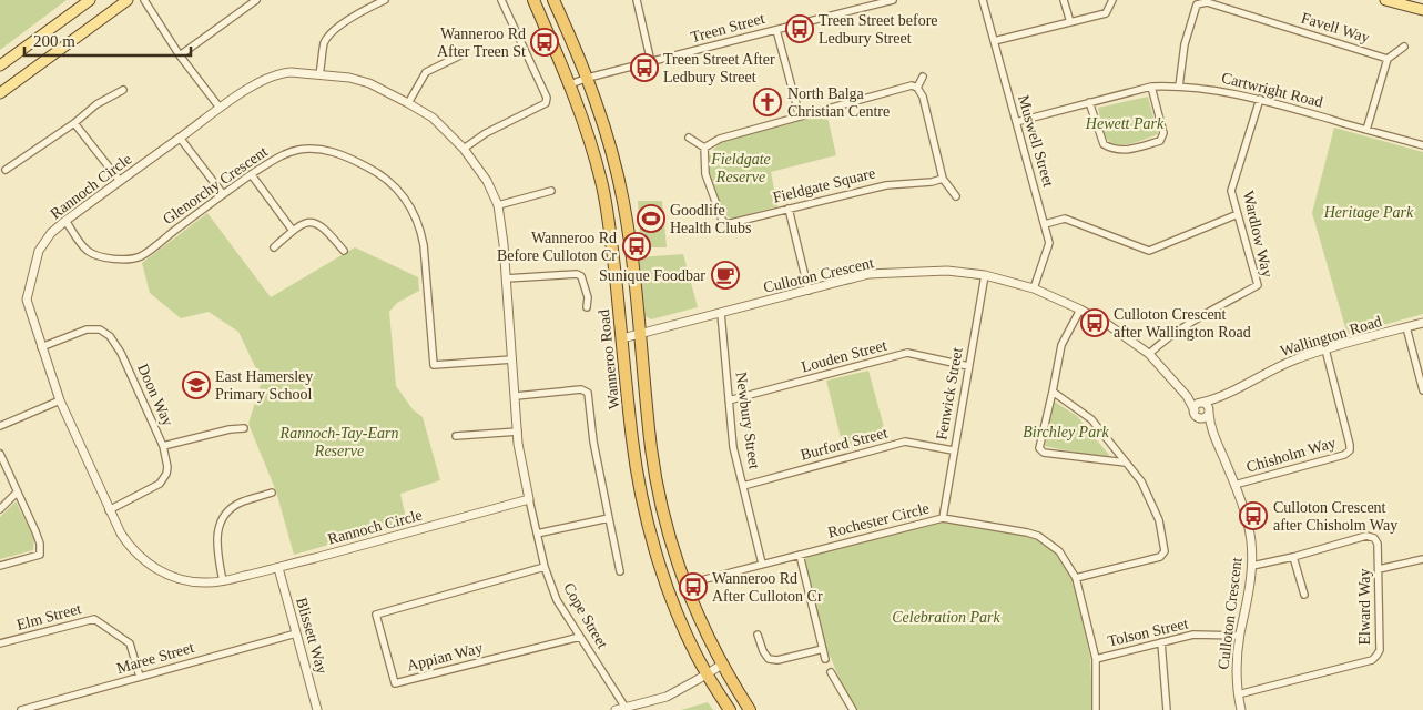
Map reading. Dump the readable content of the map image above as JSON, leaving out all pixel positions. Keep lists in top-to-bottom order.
{
  "streets": {
    "highway": ["Wanneroo Road"],
    "street": [
      "Treen Street",
      "Favell Way",
      "Cartwright Road",
      "Muswell Street",
      "Glenorchy Crescent",
      "Fieldgate Square",
      "Rannoch Circle",
      "Wardlow Way",
      "Culloton Crescent",
      "Wallington Road",
      "Louden Street",
      "Fenwick Street",
      "Doon Way",
      "Newbury Street",
      "Burford Street",
      "Chisholm Way",
      "Rochester Circle",
      "Elward Way",
      "Cope Street",
      "Elm Street",
      "Tolson Street",
      "Blissett Way",
      "Appian Way",
      "Maree Street"
    ]
  },
  "crossings": [
    ["Treen Street", "Wanneroo Road"],
    ["Favell Way", "Cartwright Road"],
    ["Cartwright Road", "Muswell Street"],
    ["Cartwright Road", "Wardlow Way"],
    ["Muswell Street", "Culloton Crescent"],
    ["Glenorchy Crescent", "Rannoch Circle"],
    ["Rannoch Circle", "Doon Way"],
    ["Rannoch Circle", "Cope Street"],
    ["Rannoch Circle", "Blissett Way"],
    ["Wardlow Way", "Culloton Crescent"],
    ["Culloton Crescent", "Wallington Road"],
    ["Culloton Crescent", "Wanneroo Road"],
    ["Culloton Crescent", "Fenwick Street"],
    ["Culloton Crescent", "Newbury Street"],
    ["Culloton Crescent", "Chisholm Way"],
    ["Culloton Crescent", "Elward Way"],
    ["Culloton Crescent", "Tolson Street"],
    ["Wallington Road", "Chisholm Way"],
    ["Louden Street", "Fenwick Street"],
    ["Louden Street", "Newbury Street"],
    ["Fenwick Street", "Burford Street"],
    ["Fenwick Street", "Rochester Circle"],
    ["Newbury Street", "Burford Street"],
    ["Newbury Street", "Rochester Circle"],
    ["Rochester Circle", "Tolson Street"],
    ["Cope Street", "Appian Way"],
    ["Elm Street", "Maree Street"],
    ["Blissett Way", "Maree Street"]
  ],
  "parks": [
    "Hewett Park",
    "Fieldgate Reserve",
    "Heritage Park",
    "Birchley Park",
    "Rannoch-Tay-Earn Reserve",
    "Celebration Park"
  ],
  "places": {
    "bus stop": [
      "Treen Street before Ledbury Street",
      "Wanneroo Rd After Treen St",
      "Treen Street After Ledbury Street",
      "Wanneroo Rd Before Culloton Cr",
      "Culloton Crescent after Wallington Road",
      "Culloton Crescent after Chisholm Way",
      "Wanneroo Rd After Culloton Cr"
    ],
    "church": ["North Balga Christian Centre"],
    "sports": ["Goodlife Health Clubs"],
    "cafe": ["Sunique Foodbar"],
    "school or university": ["East Hamersley Primary School"]
  },
  "scale_bar": "200 m"
}
